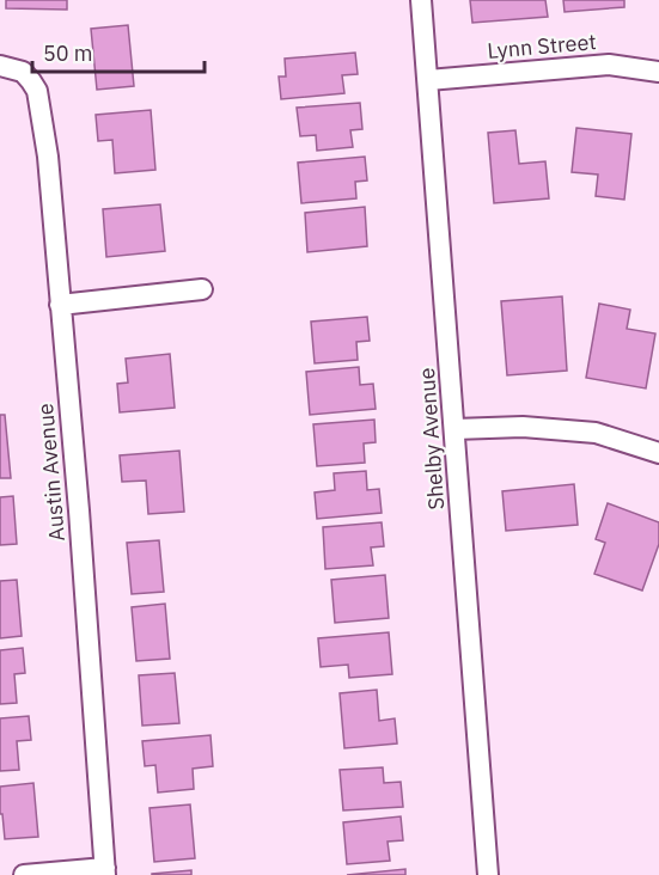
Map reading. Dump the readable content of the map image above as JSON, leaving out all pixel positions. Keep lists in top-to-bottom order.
{
  "streets": {
    "street": ["Lynn Street", "Shelby Avenue", "Austin Avenue"]
  },
  "crossings": [
    ["Lynn Street", "Shelby Avenue"]
  ],
  "scale_bar": "50 m"
}
